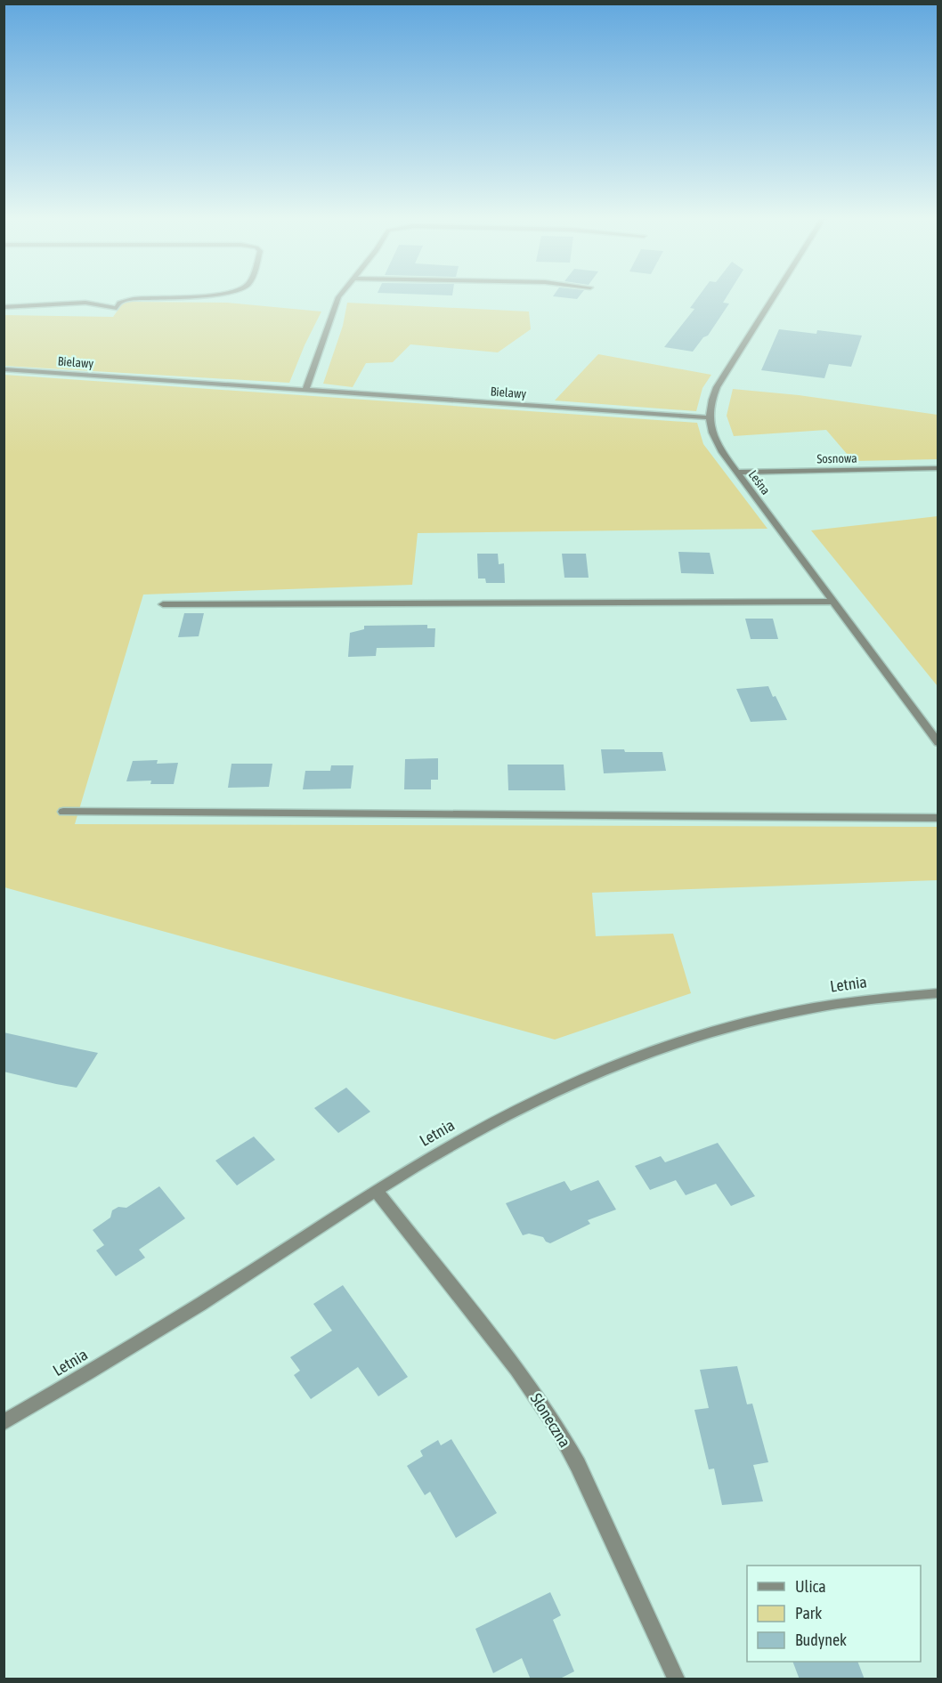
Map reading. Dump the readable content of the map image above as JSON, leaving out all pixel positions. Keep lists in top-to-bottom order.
{
  "streets": {
    "street": [
      "Bielawy",
      "Sosnowa",
      "Leśna",
      "Letnia",
      "Słoneczna"
    ]
  },
  "crossings": [
    ["Bielawy", "Leśna"],
    ["Sosnowa", "Leśna"],
    ["Letnia", "Słoneczna"]
  ],
  "legend": ["Ulica", "Park", "Budynek"]
}
